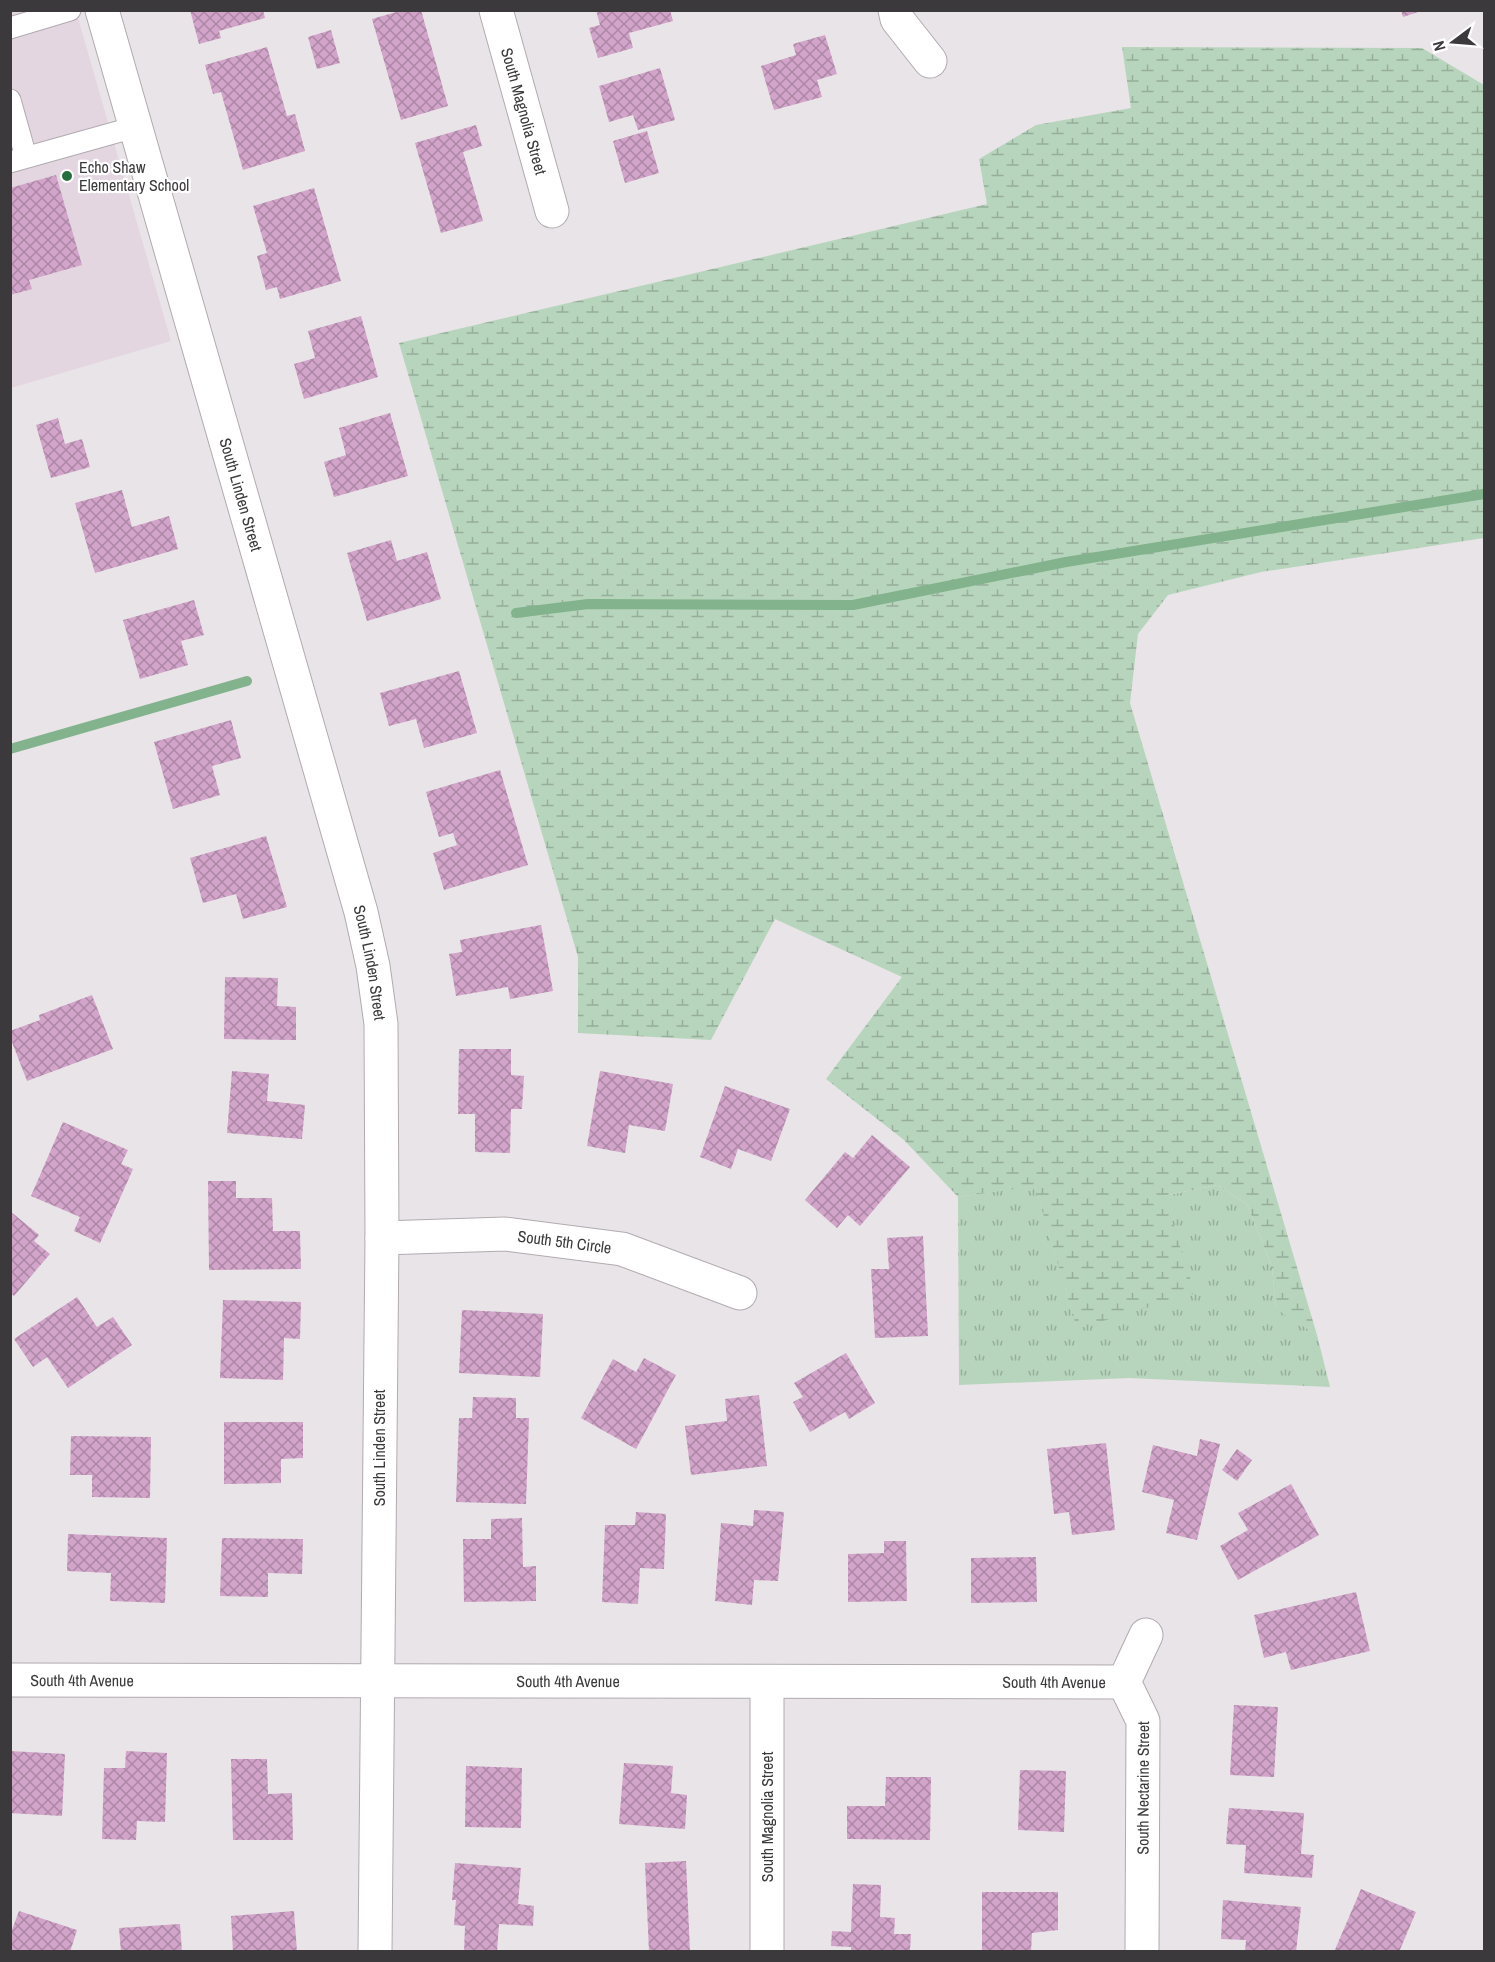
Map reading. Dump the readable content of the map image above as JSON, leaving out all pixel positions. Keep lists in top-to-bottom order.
{
  "streets": {
    "street": [
      "South Magnolia Street",
      "South Linden Street",
      "South 5th Circle",
      "South 4th Avenue",
      "South Nectarine Street"
    ]
  },
  "crossings": [
    ["South Magnolia Street", "South 4th Avenue"],
    ["South Linden Street", "South 5th Circle"],
    ["South Linden Street", "South 4th Avenue"],
    ["South 4th Avenue", "South Nectarine Street"]
  ],
  "places": ["Echo Shaw Elementary School"],
  "north": "left"
}
